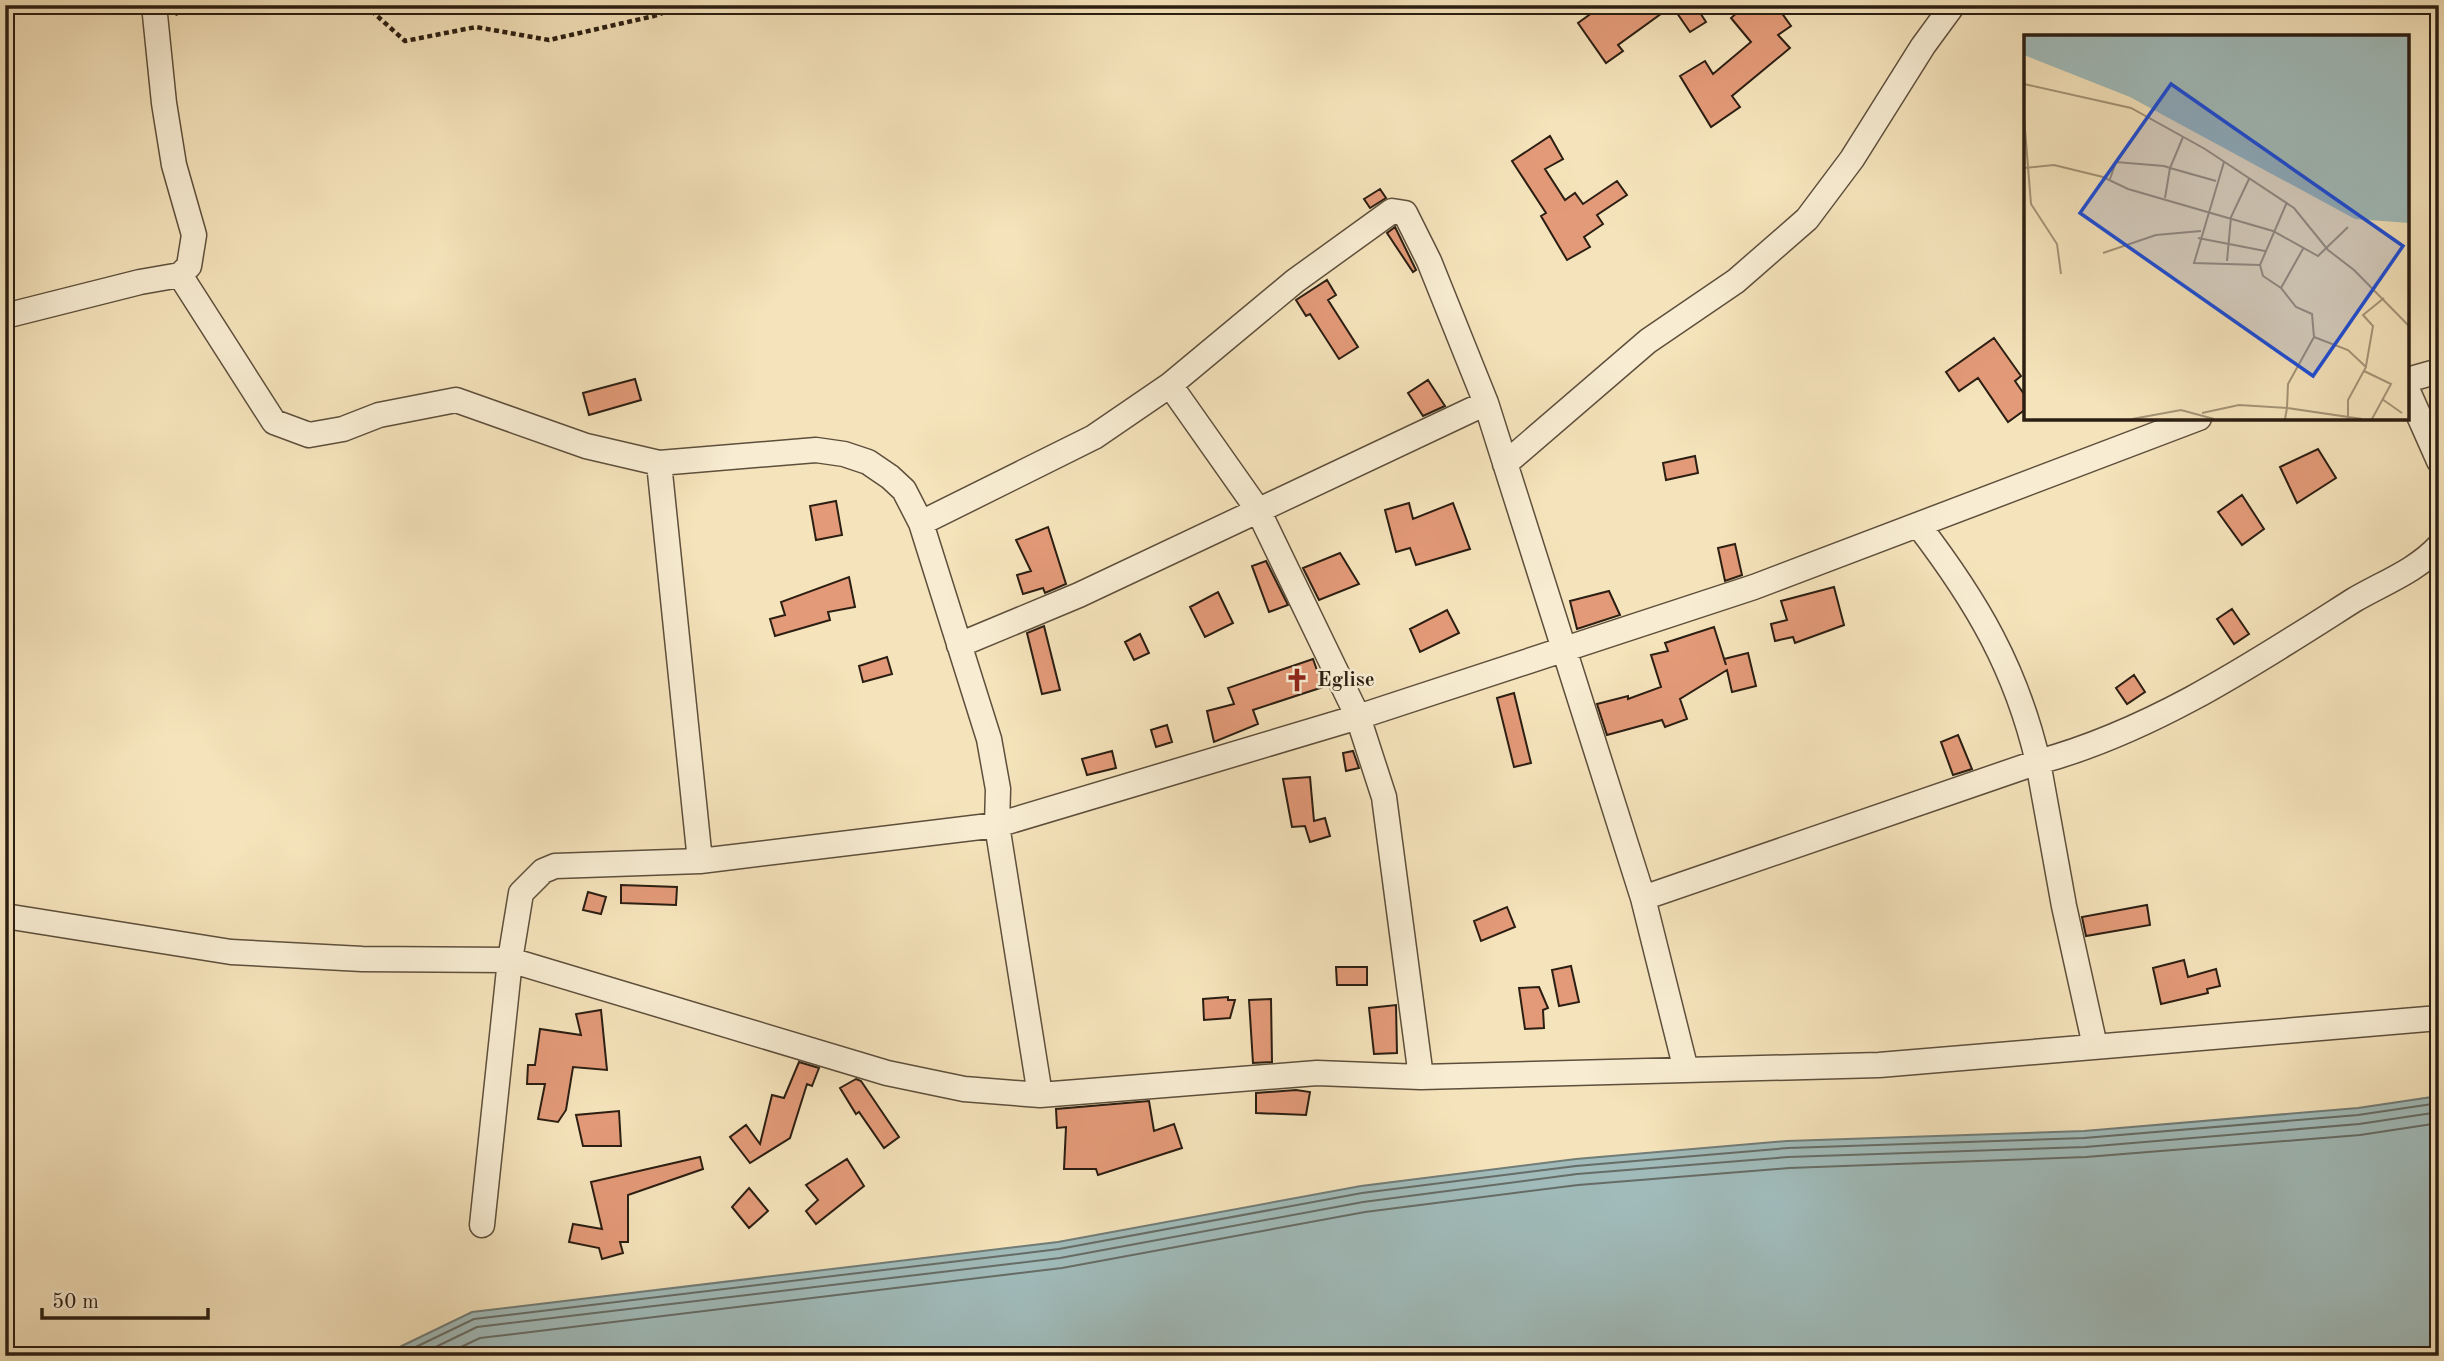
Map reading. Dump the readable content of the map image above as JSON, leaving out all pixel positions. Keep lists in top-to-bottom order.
{
  "places": {
    "church": ["Eglise"]
  },
  "scale_bar": "50 m"
}
